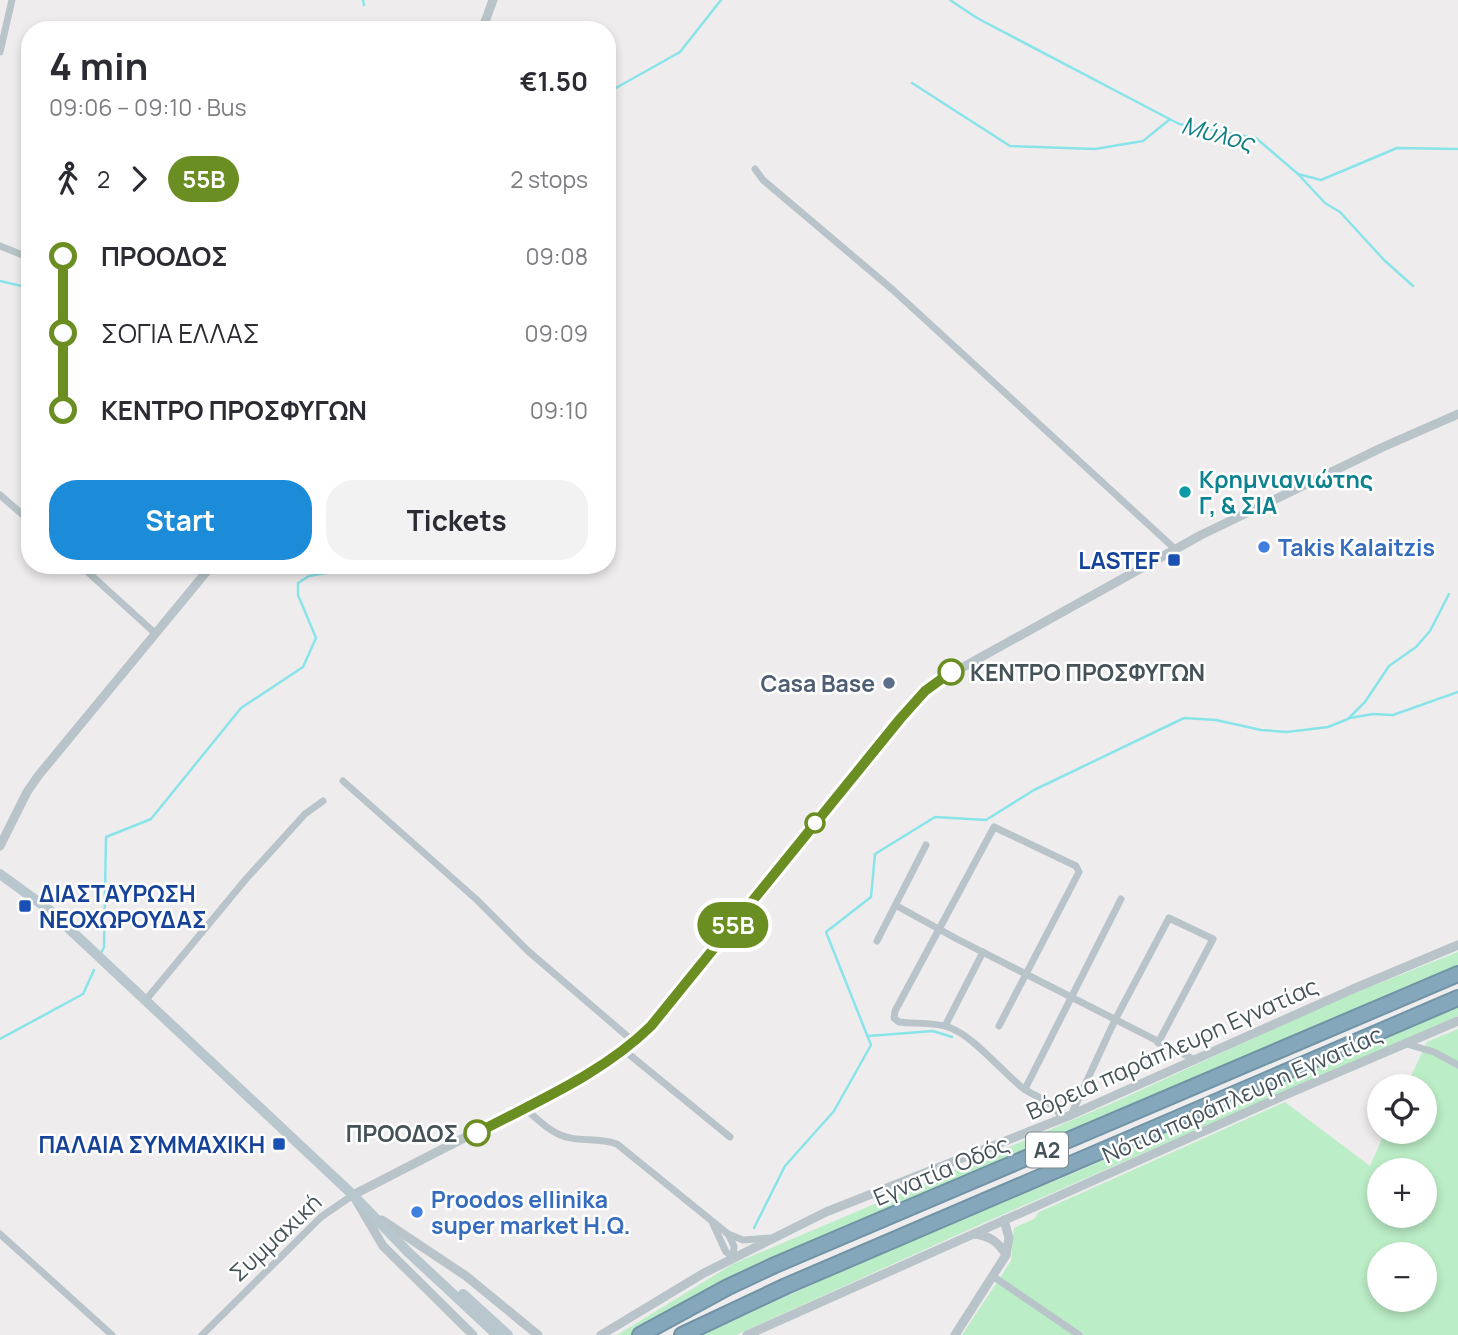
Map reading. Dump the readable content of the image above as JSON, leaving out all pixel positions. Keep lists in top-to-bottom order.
{
  "streets": {
    "highway": ["Α2", "Εγνατία Οδός"],
    "street": ["Βόρεια παράπλευρη Εγνατίας", "Νότια παράπλευρη Εγνατίας", "Συμμαχική"]
  },
  "water": ["Μύλος"],
  "places": {
    "other": [
      "Κρημνιανιώτης Γ, & ΣΙΑ",
      "Takis Kalaitzis",
      "ΚΕΝΤΡΟ ΠΡΟΣΦΥΓΩΝ",
      "Casa Base",
      "ΠΡΟΟΔΟΣ",
      "Proodos ellinika super market H.Q."
    ],
    "transit": ["LASTEF", "ΔΙΑΣΤΑΥΡΩΣΗ ΝΕΟΧΩΡΟΥΔΑΣ", "ΠΑΛΑΙΑ ΣΥΜΜΑΧΙΚΗ"]
  },
  "lines": ["bus line 55Β"],
  "page": {
    "on_map": "55Β",
    "heading": ["4 min", "09:06 – 09:10 · Bus", "€1.50"],
    "legs": ["2", "55Β", "2 stops"],
    "list": [
      {
        "name": "ΠΡΟΟΔΟΣ",
        "value": "09:08"
      },
      {
        "name": "ΣΟΓΙΑ ΕΛΛΑΣ",
        "value": "09:09"
      },
      {
        "name": "ΚΕΝΤΡΟ ΠΡΟΣΦΥΓΩΝ",
        "value": "09:10"
      }
    ],
    "buttons": ["Start", "Tickets"],
    "map_buttons": ["+", "−"]
  }
}
